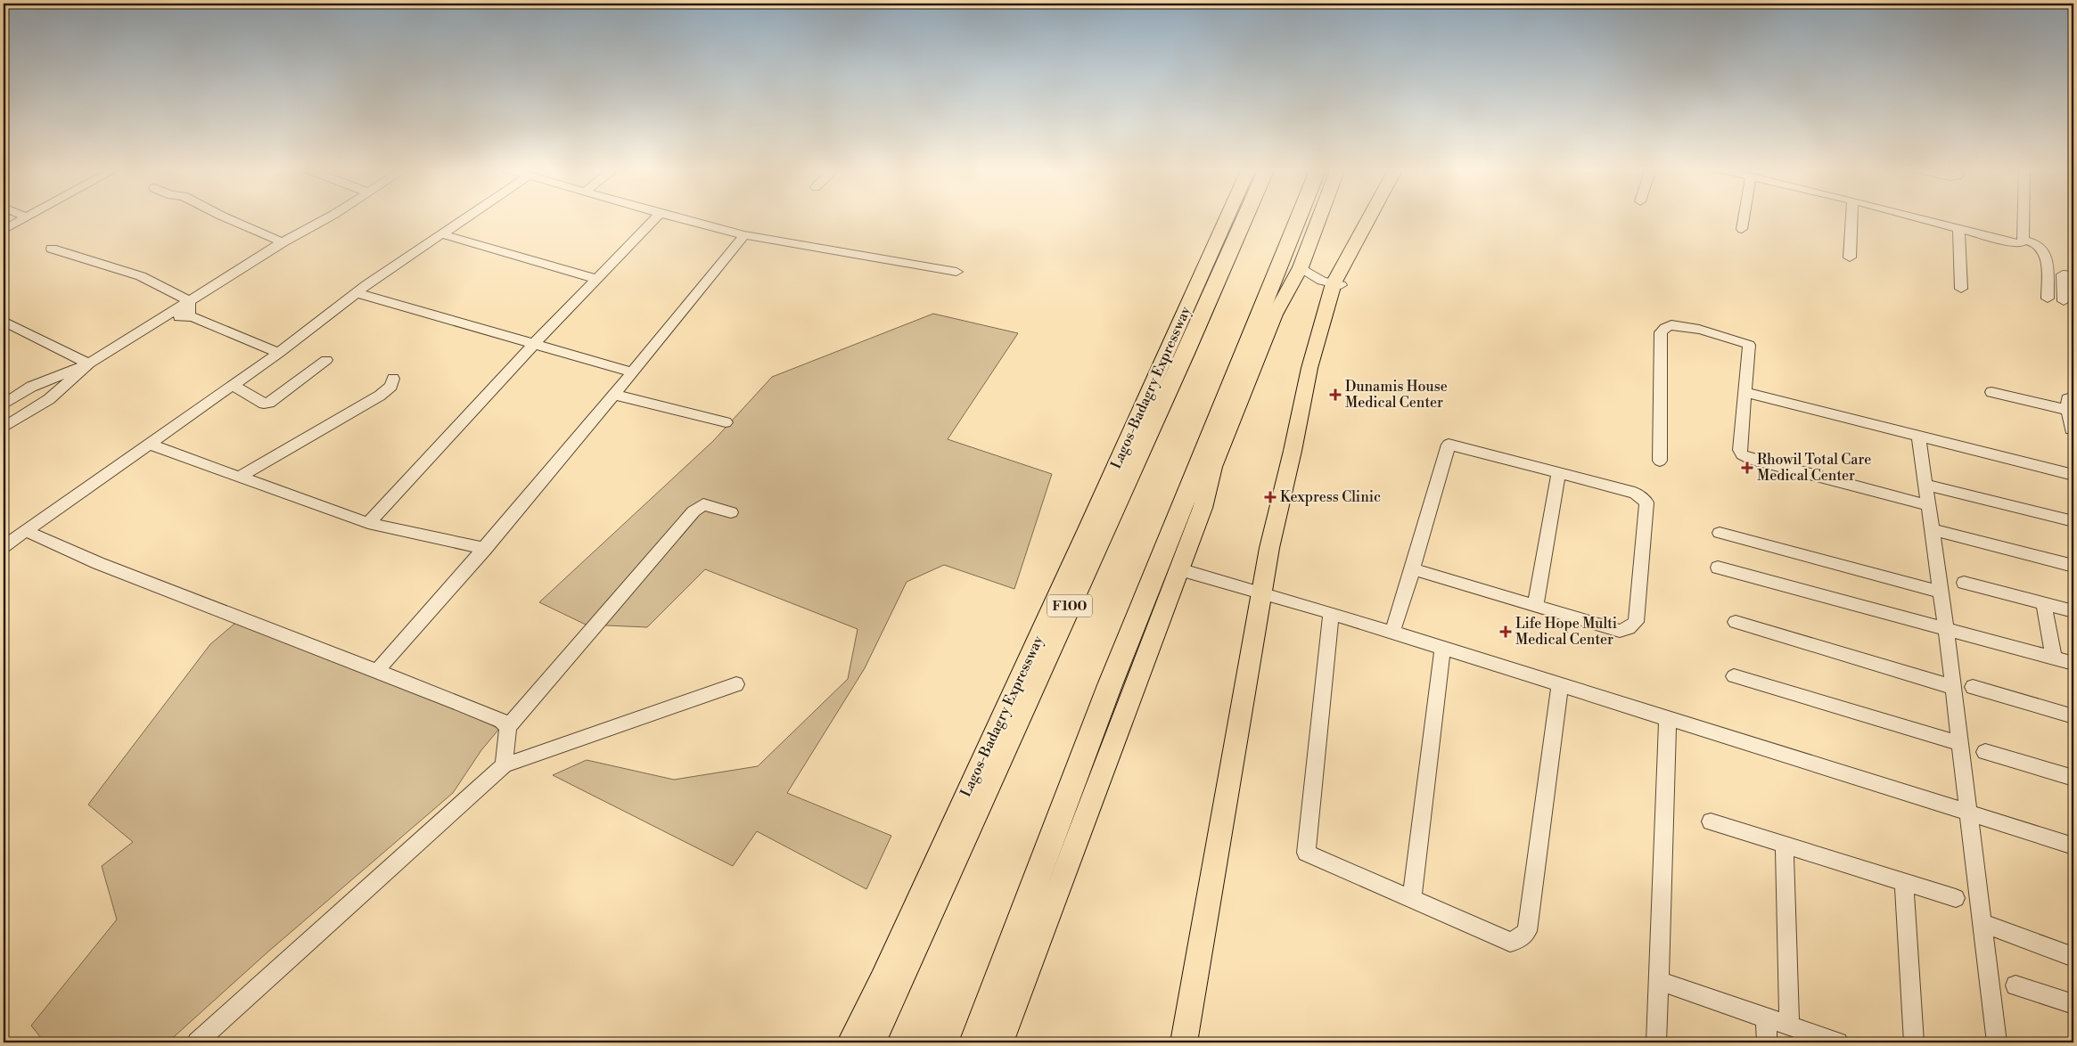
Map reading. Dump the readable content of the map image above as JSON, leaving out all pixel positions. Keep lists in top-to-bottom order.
{
  "streets": {
    "highway": ["Lagos-Badagry Expressway", "F100"]
  },
  "places": {
    "health": [
      "Dunamis House Medical Center",
      "Rhowil Total Care Medical Center",
      "Kexpress Clinic",
      "Life Hope Multi Medical Center"
    ]
  }
}
